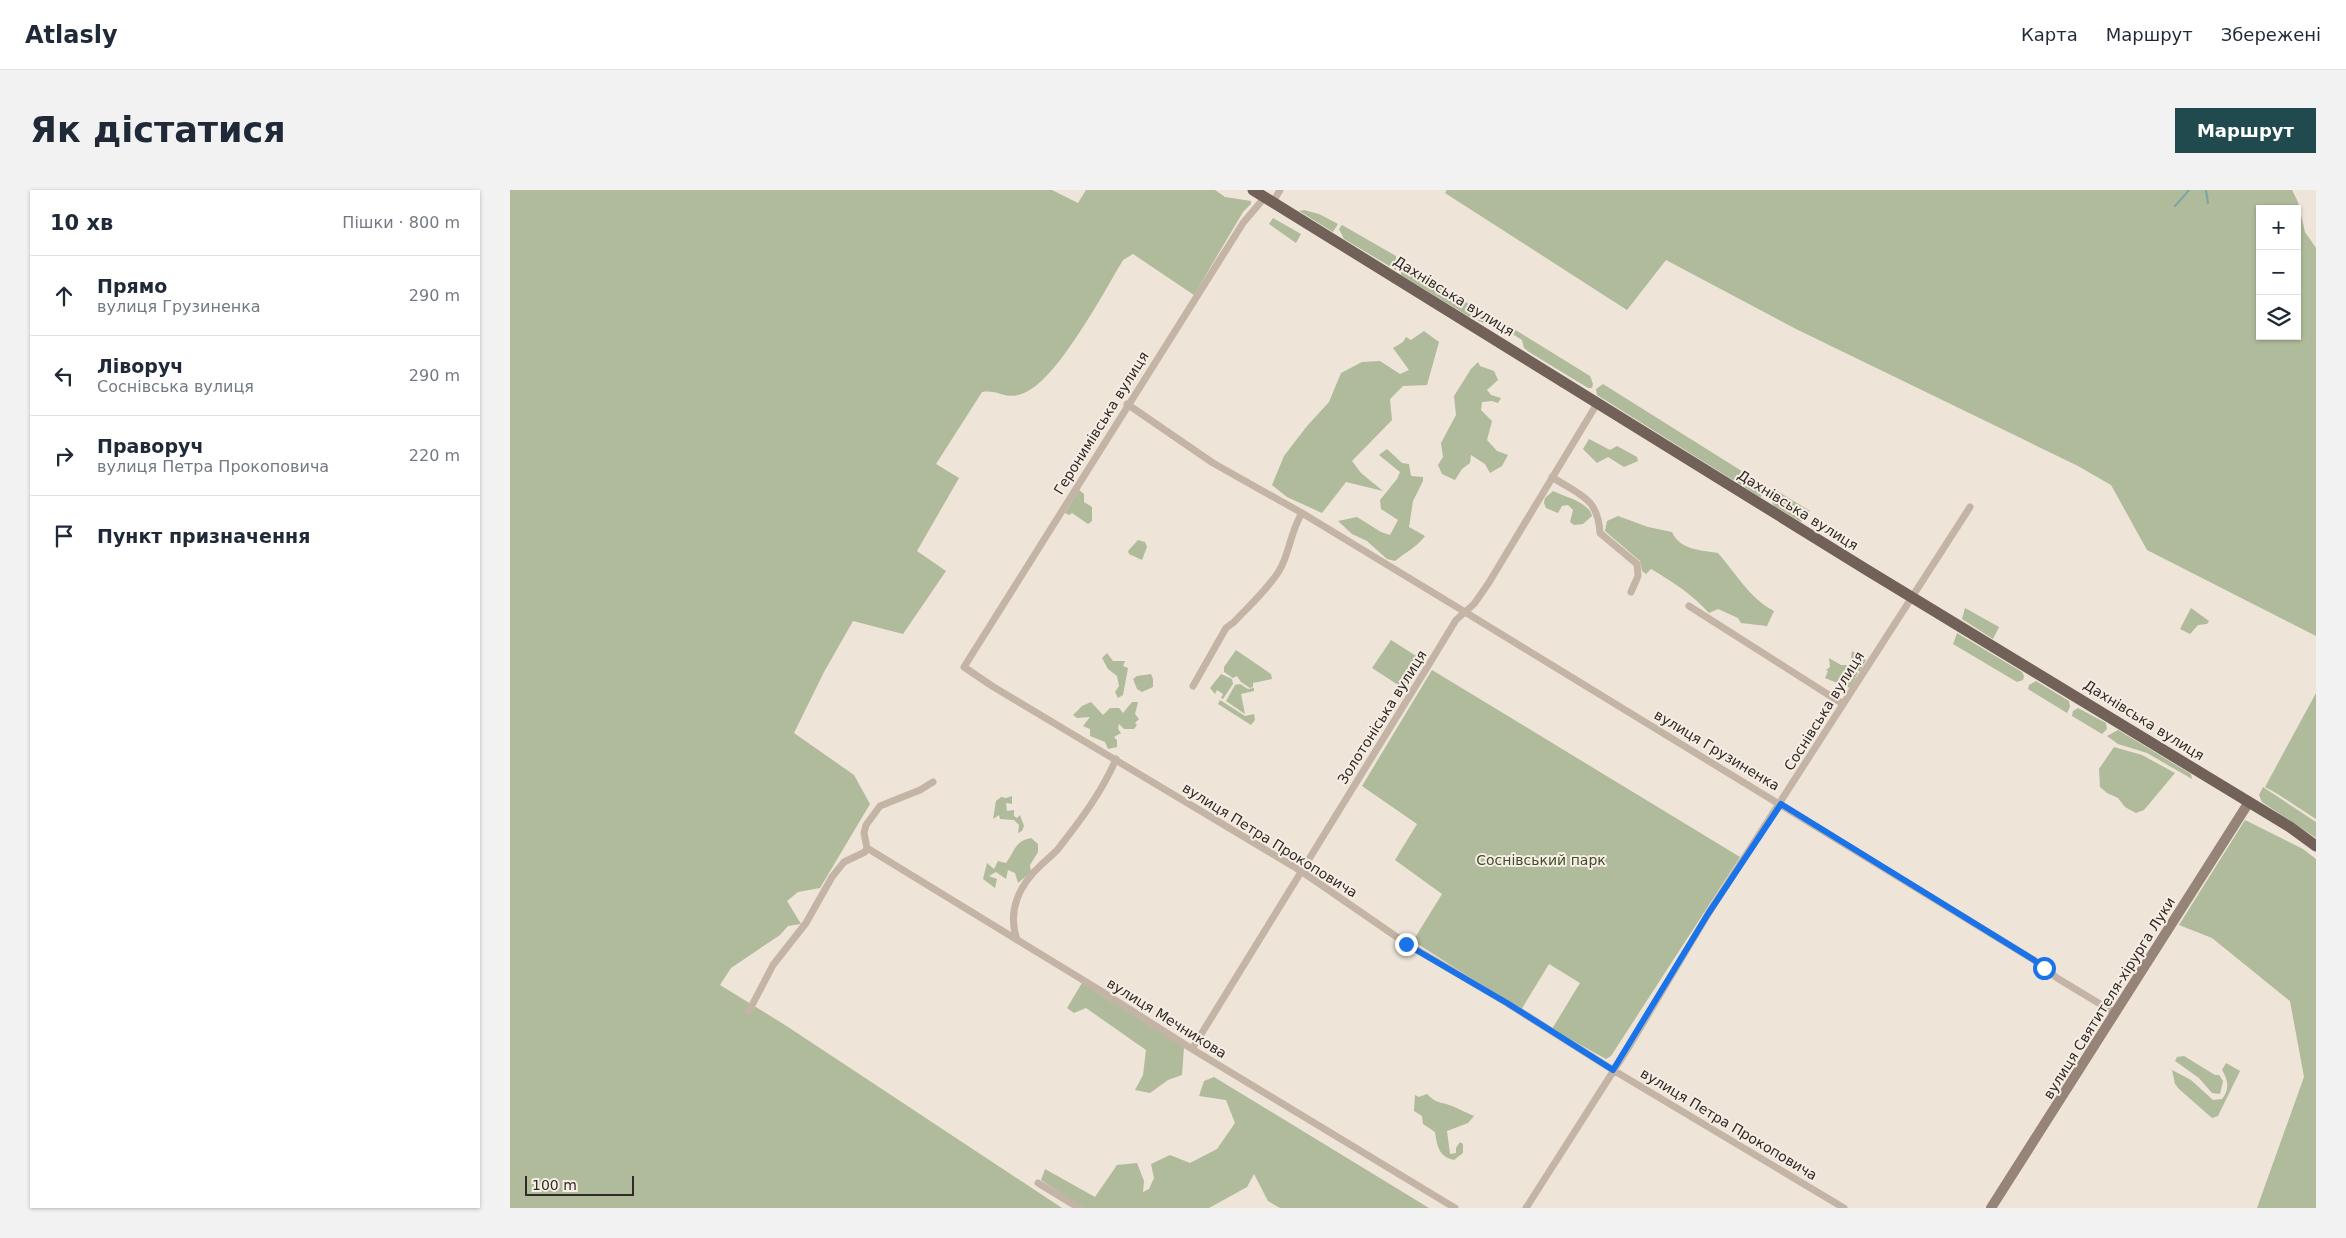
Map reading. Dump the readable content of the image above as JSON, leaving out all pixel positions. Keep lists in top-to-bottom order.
{
  "streets": {
    "main road": ["Дахнівська вулиця"],
    "street": [
      "Геронимівська вулиця",
      "Соснівська вулиця",
      "Золотоніська вулиця",
      "вулиця Грузиненка",
      "вулиця Петра Прокоповича",
      "вулиця Святителя-хірурга Луки",
      "вулиця Мечникова"
    ]
  },
  "crossings": [
    ["Дахнівська вулиця", "Геронимівська вулиця"],
    ["Дахнівська вулиця", "Соснівська вулиця"],
    ["Дахнівська вулиця", "Золотоніська вулиця"],
    ["Дахнівська вулиця", "вулиця Святителя-хірурга Луки"],
    ["Геронимівська вулиця", "вулиця Грузиненка"],
    ["Геронимівська вулиця", "вулиця Петра Прокоповича"],
    ["Соснівська вулиця", "вулиця Грузиненка"],
    ["Соснівська вулиця", "вулиця Петра Прокоповича"],
    ["Золотоніська вулиця", "вулиця Грузиненка"],
    ["Золотоніська вулиця", "вулиця Петра Прокоповича"],
    ["Золотоніська вулиця", "вулиця Мечникова"],
    ["вулиця Грузиненка", "вулиця Святителя-хірурга Луки"]
  ],
  "parks": ["Соснівський парк"],
  "scale_bar": "100 m",
  "page": {
    "header": "Atlasly",
    "nav": ["Карта", "Маршрут", "Збережені"],
    "buttons": "Маршрут",
    "title": "Як дістатися",
    "heading": ["10 хв", "Пішки · 800 m"],
    "map_buttons": ["+", "−"],
    "list": [
      ["Прямо", "вулиця Грузиненка", "290 m"],
      ["Ліворуч", "Соснівська вулиця", "290 m"],
      ["Праворуч", "вулиця Петра Прокоповича", "220 m"],
      "Пункт призначення"
    ],
    "scale": "100 m"
  }
}
